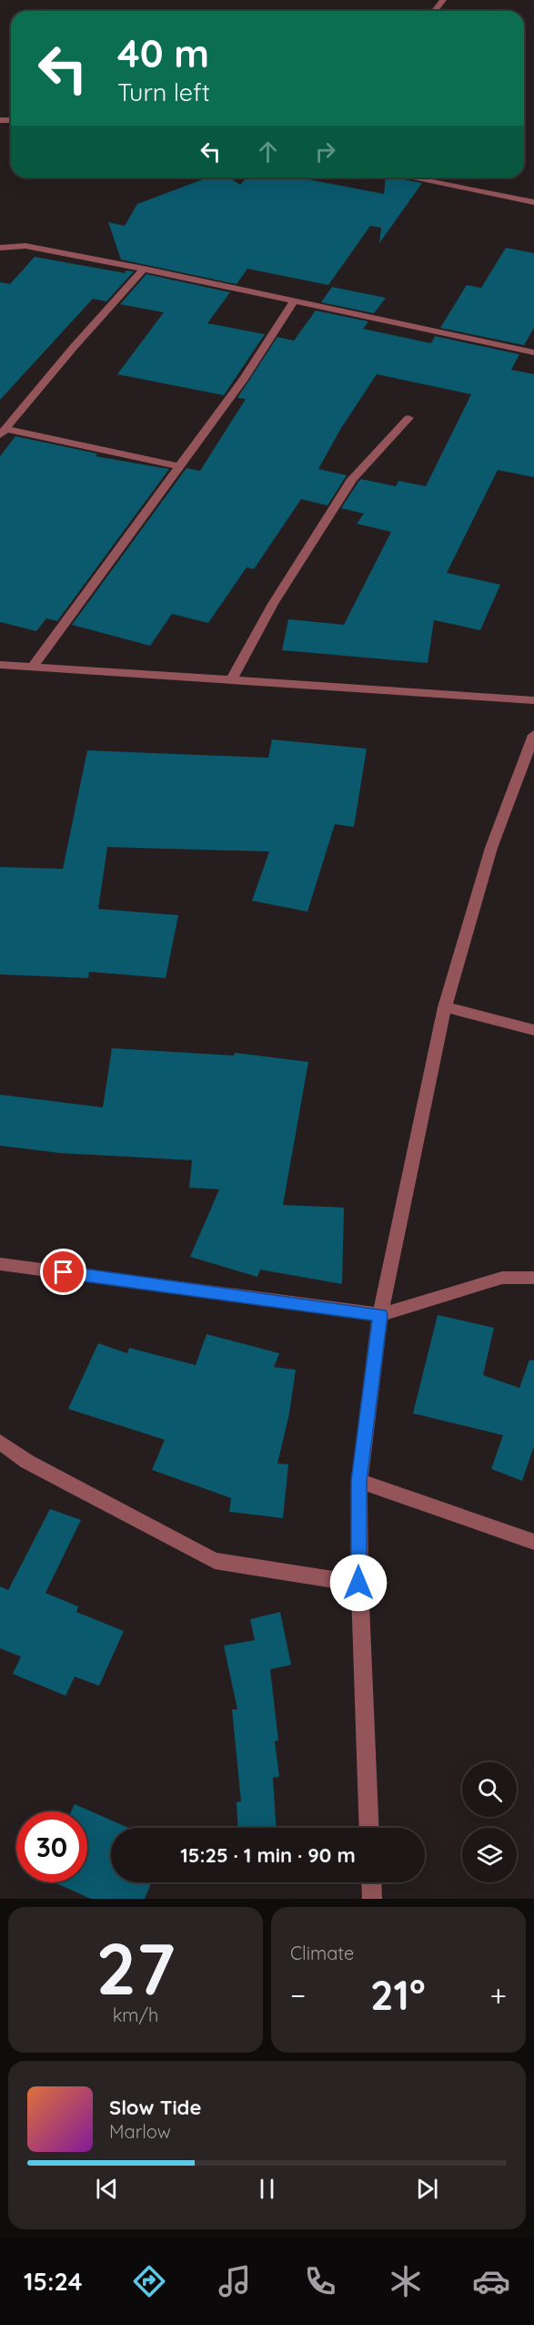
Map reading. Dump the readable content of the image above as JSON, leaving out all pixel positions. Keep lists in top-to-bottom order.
{
  "page": {
    "turn": ["40 m", "Turn left"],
    "limit": "30",
    "trip": "15:25 · 1 min · 90 m",
    "tile": [
      ["27", "km/h"],
      "Climate"
    ],
    "heat": ["−", "21°", "+"],
    "song": ["Slow Tide", "Marlow"],
    "tabs": "15:24"
  }
}
